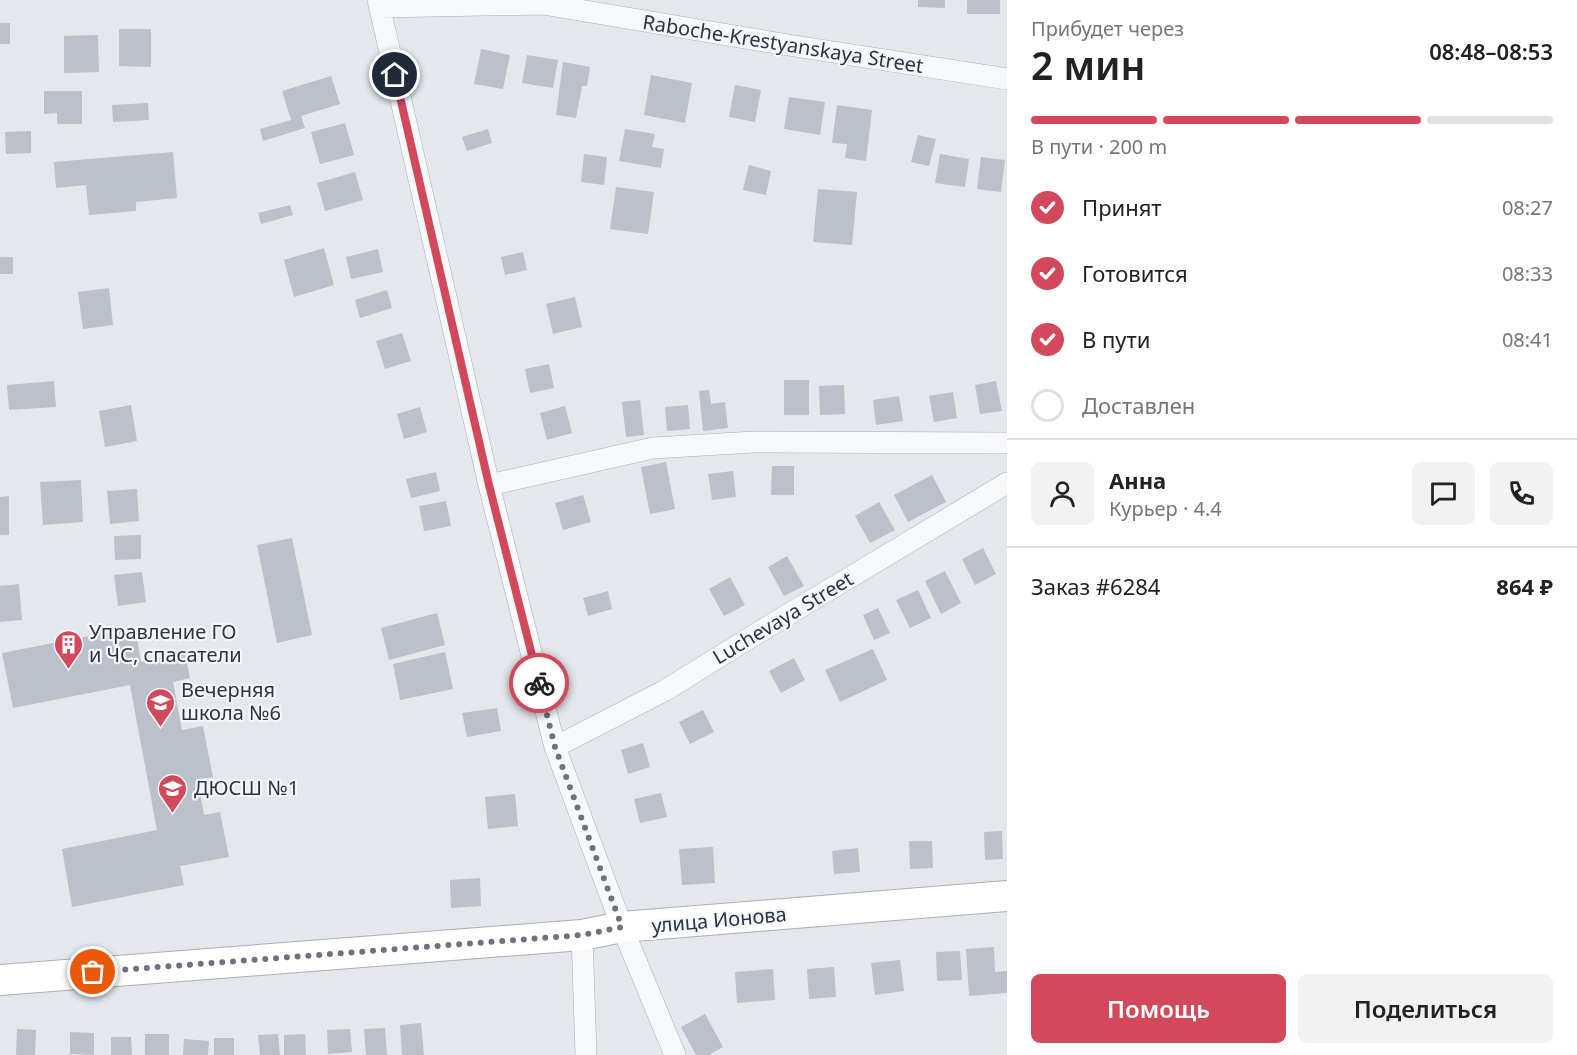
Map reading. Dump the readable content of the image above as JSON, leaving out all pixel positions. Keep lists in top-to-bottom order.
{
  "streets": {
    "main road": ["улица Ионова"],
    "street": ["Raboche-Krestyanskaya Street", "Luchevaya Street"]
  },
  "places": {
    "building": ["Управление ГО и ЧС, спасатели"],
    "school or university": ["Вечерняя школа №6", "ДЮСШ №1"]
  },
  "page": {
    "heading": ["2 мин", "Прибудет через", "08:48–08:53"],
    "panel": [
      "Анна",
      "Курьер · 4.4",
      "Заказ #6284",
      "864 ₽"
    ],
    "bar": "В пути · 200 m",
    "list": [
      ["Принят", "08:27"],
      ["Готовится", "08:33"],
      ["В пути", "08:41"],
      "Доставлен"
    ],
    "buttons": ["Помощь", "Поделиться"]
  }
}
